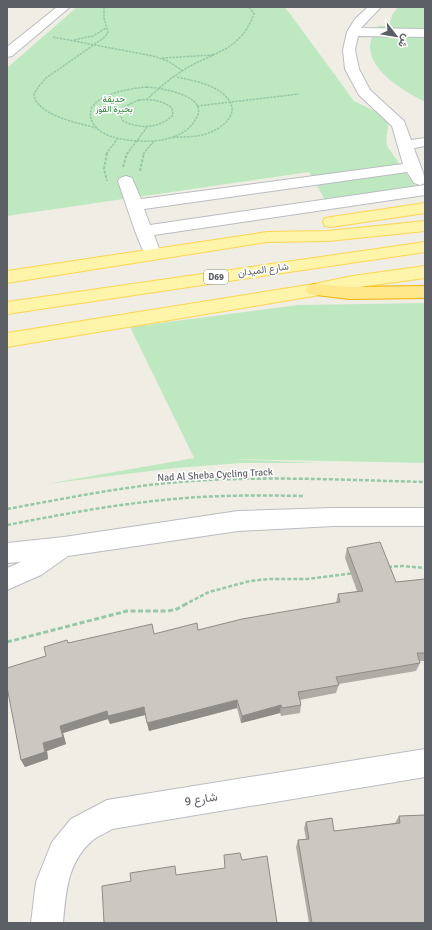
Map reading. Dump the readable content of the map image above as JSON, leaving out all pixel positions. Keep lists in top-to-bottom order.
{
  "streets": {
    "main road": ["شارع الميدان", "D69"],
    "street": ["شارع 9"],
    "path": ["Nad Al Sheba Cycling Track"]
  },
  "parks": ["حديقة بحيرة القوز"],
  "north": "bottom right"
}
